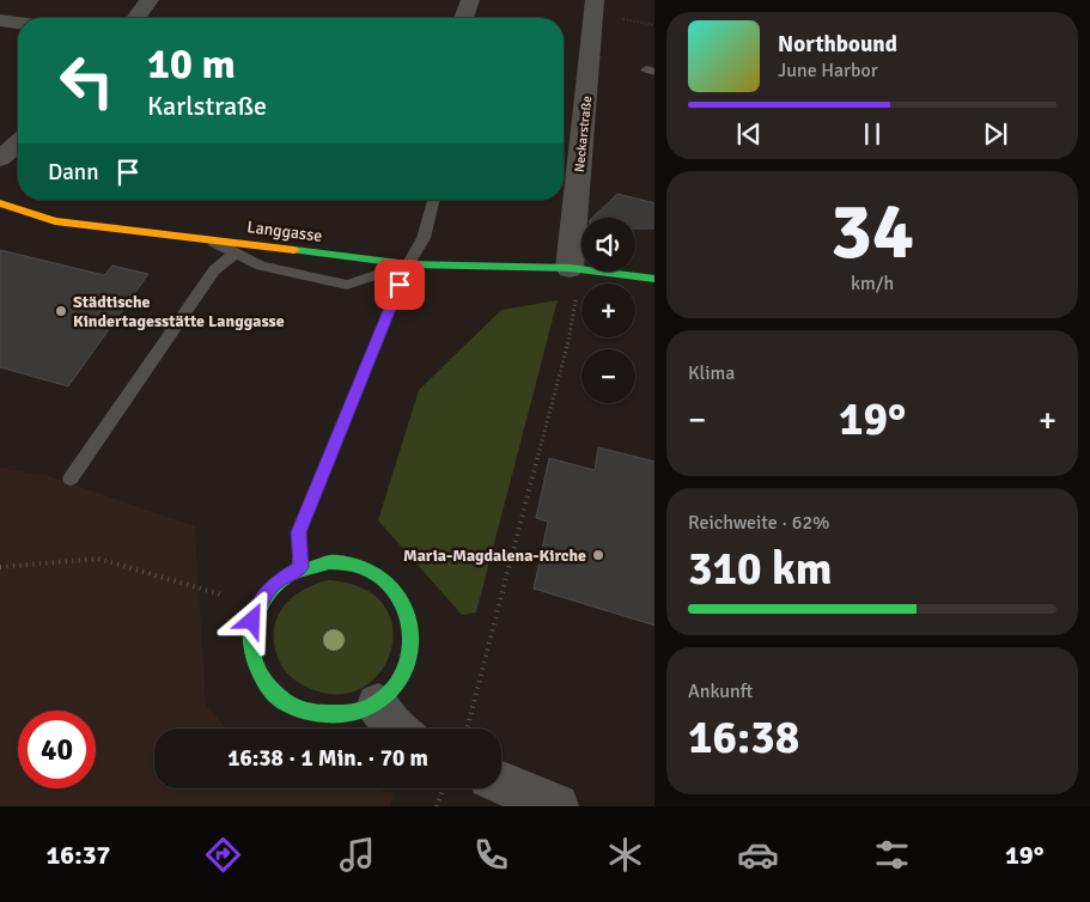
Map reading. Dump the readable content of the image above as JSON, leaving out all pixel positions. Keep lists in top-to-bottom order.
{
  "streets": {
    "street": ["Neckarstraße", "Langgasse"]
  },
  "crossings": [
    ["Neckarstraße", "Langgasse"]
  ],
  "places": ["Städtische Kindertagesstätte Langgasse", "Maria-Magdalena-Kirche"],
  "page": {
    "turn": ["10 m", "Karlstraße"],
    "song": ["Northbound", "June Harbor"],
    "then": "Dann",
    "tile": [
      ["34", "km/h"],
      "Klima",
      ["Reichweite · 62%", "310 km"],
      ["Ankunft", "16:38"]
    ],
    "map_buttons": ["+", "−"],
    "heat": ["−", "19°", "+"],
    "limit": "40",
    "trip": "16:38 · 1 Min. · 70 m",
    "tabs": ["16:37", "19°"]
  }
}
